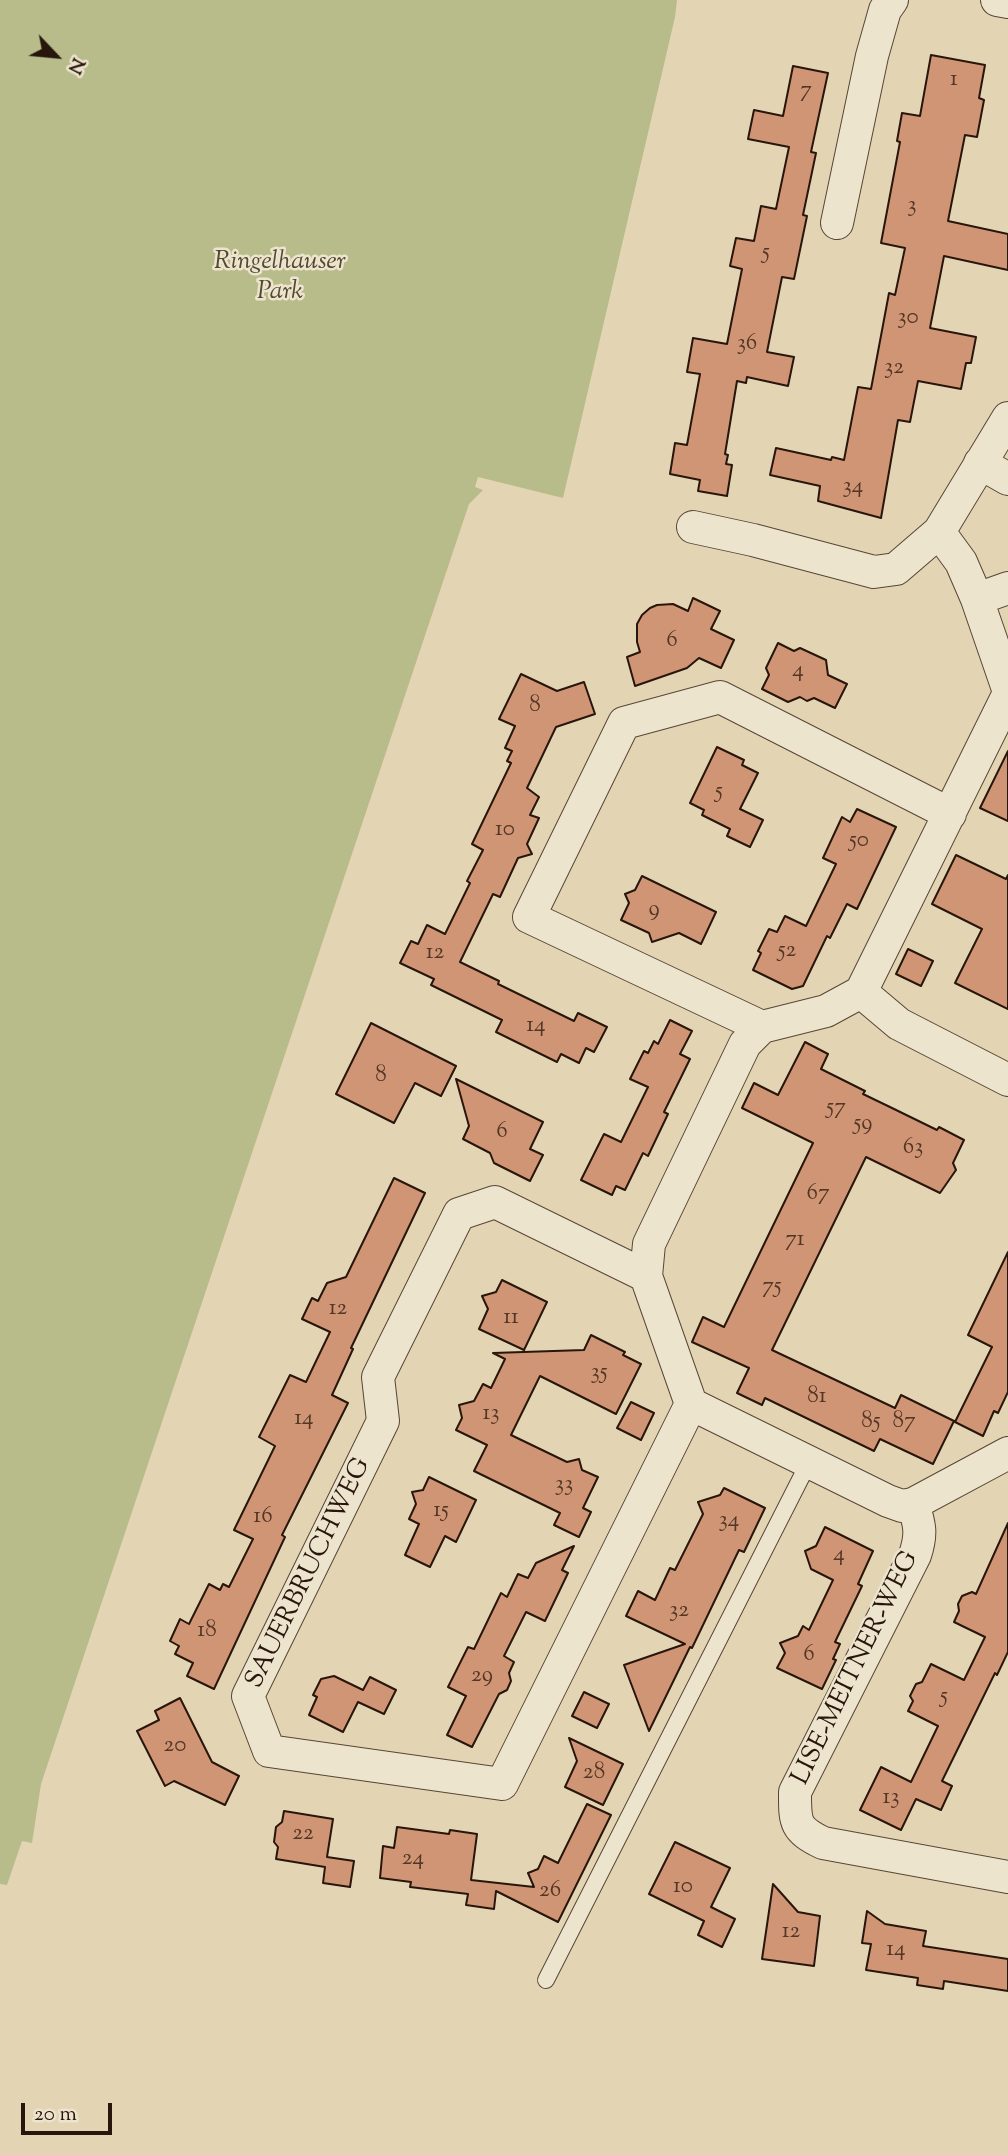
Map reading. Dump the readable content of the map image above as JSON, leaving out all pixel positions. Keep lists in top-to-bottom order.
{
  "streets": {
    "street": ["SAUERBRUCHWEG", "LISE-MEITNER-WEG"]
  },
  "parks": ["Ringelhauser Park"],
  "house_numbers": [
    "1",
    "7",
    "3",
    "5",
    "30",
    "36",
    "32",
    "34",
    "6",
    "4",
    "8",
    "5",
    "10",
    "50",
    "9",
    "52",
    "12",
    "14",
    "8",
    "57",
    "59",
    "6",
    "63",
    "67",
    "71",
    "75",
    "12",
    "11",
    "35",
    "81",
    "13",
    "14",
    "85",
    "87",
    "33",
    "15",
    "16",
    "34",
    "4",
    "32",
    "18",
    "6",
    "29",
    "5",
    "20",
    "28",
    "13",
    "22",
    "24",
    "10",
    "26",
    "12",
    "14"
  ],
  "scale_bar": "20 m",
  "north": "bottom right"
}
